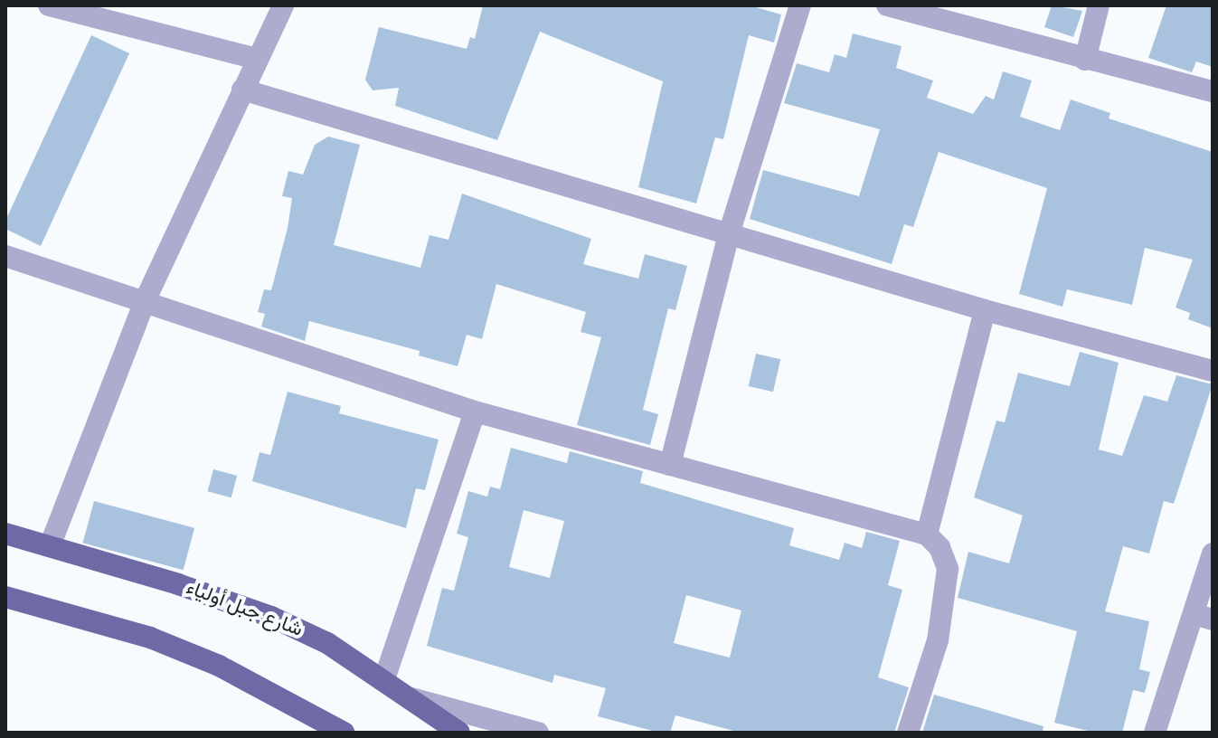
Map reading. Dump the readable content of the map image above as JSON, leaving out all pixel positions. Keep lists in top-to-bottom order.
{
  "streets": {
    "main road": ["شارع جبل أولياء"]
  }
}
